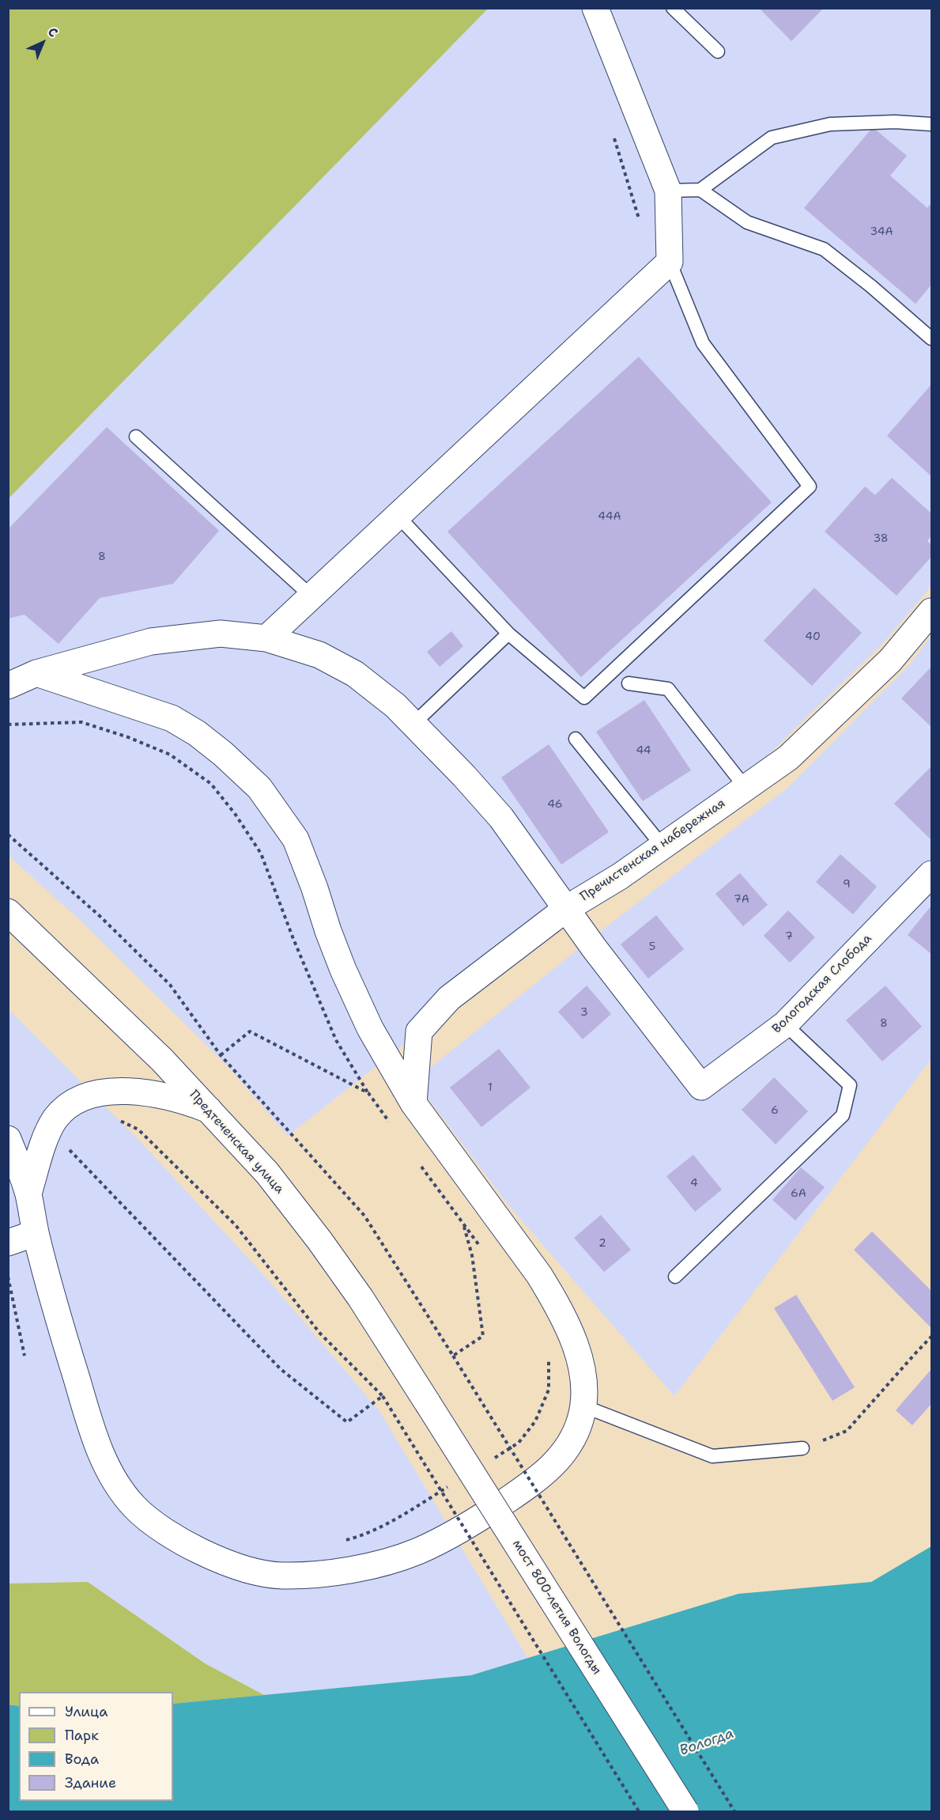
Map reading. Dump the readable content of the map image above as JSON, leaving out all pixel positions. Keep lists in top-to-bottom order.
{
  "streets": {
    "street": [
      "Пречистенская набережная",
      "Вологодская Слобода",
      "Предтеченская улица",
      "мост 800-летия Вологды"
    ]
  },
  "crossings": [
    ["Пречистенская набережная", "Вологодская Слобода"],
    ["Предтеченская улица", "мост 800-летия Вологды"]
  ],
  "water": ["Вологда"],
  "house_numbers": [
    "34А",
    "44А",
    "38",
    "8",
    "40",
    "44",
    "46",
    "9",
    "7А",
    "7",
    "5",
    "3",
    "8",
    "1",
    "6",
    "4",
    "6А",
    "2"
  ],
  "legend": [
    "Улица",
    "Парк",
    "Вода",
    "Здание"
  ],
  "north": "top right"
}
